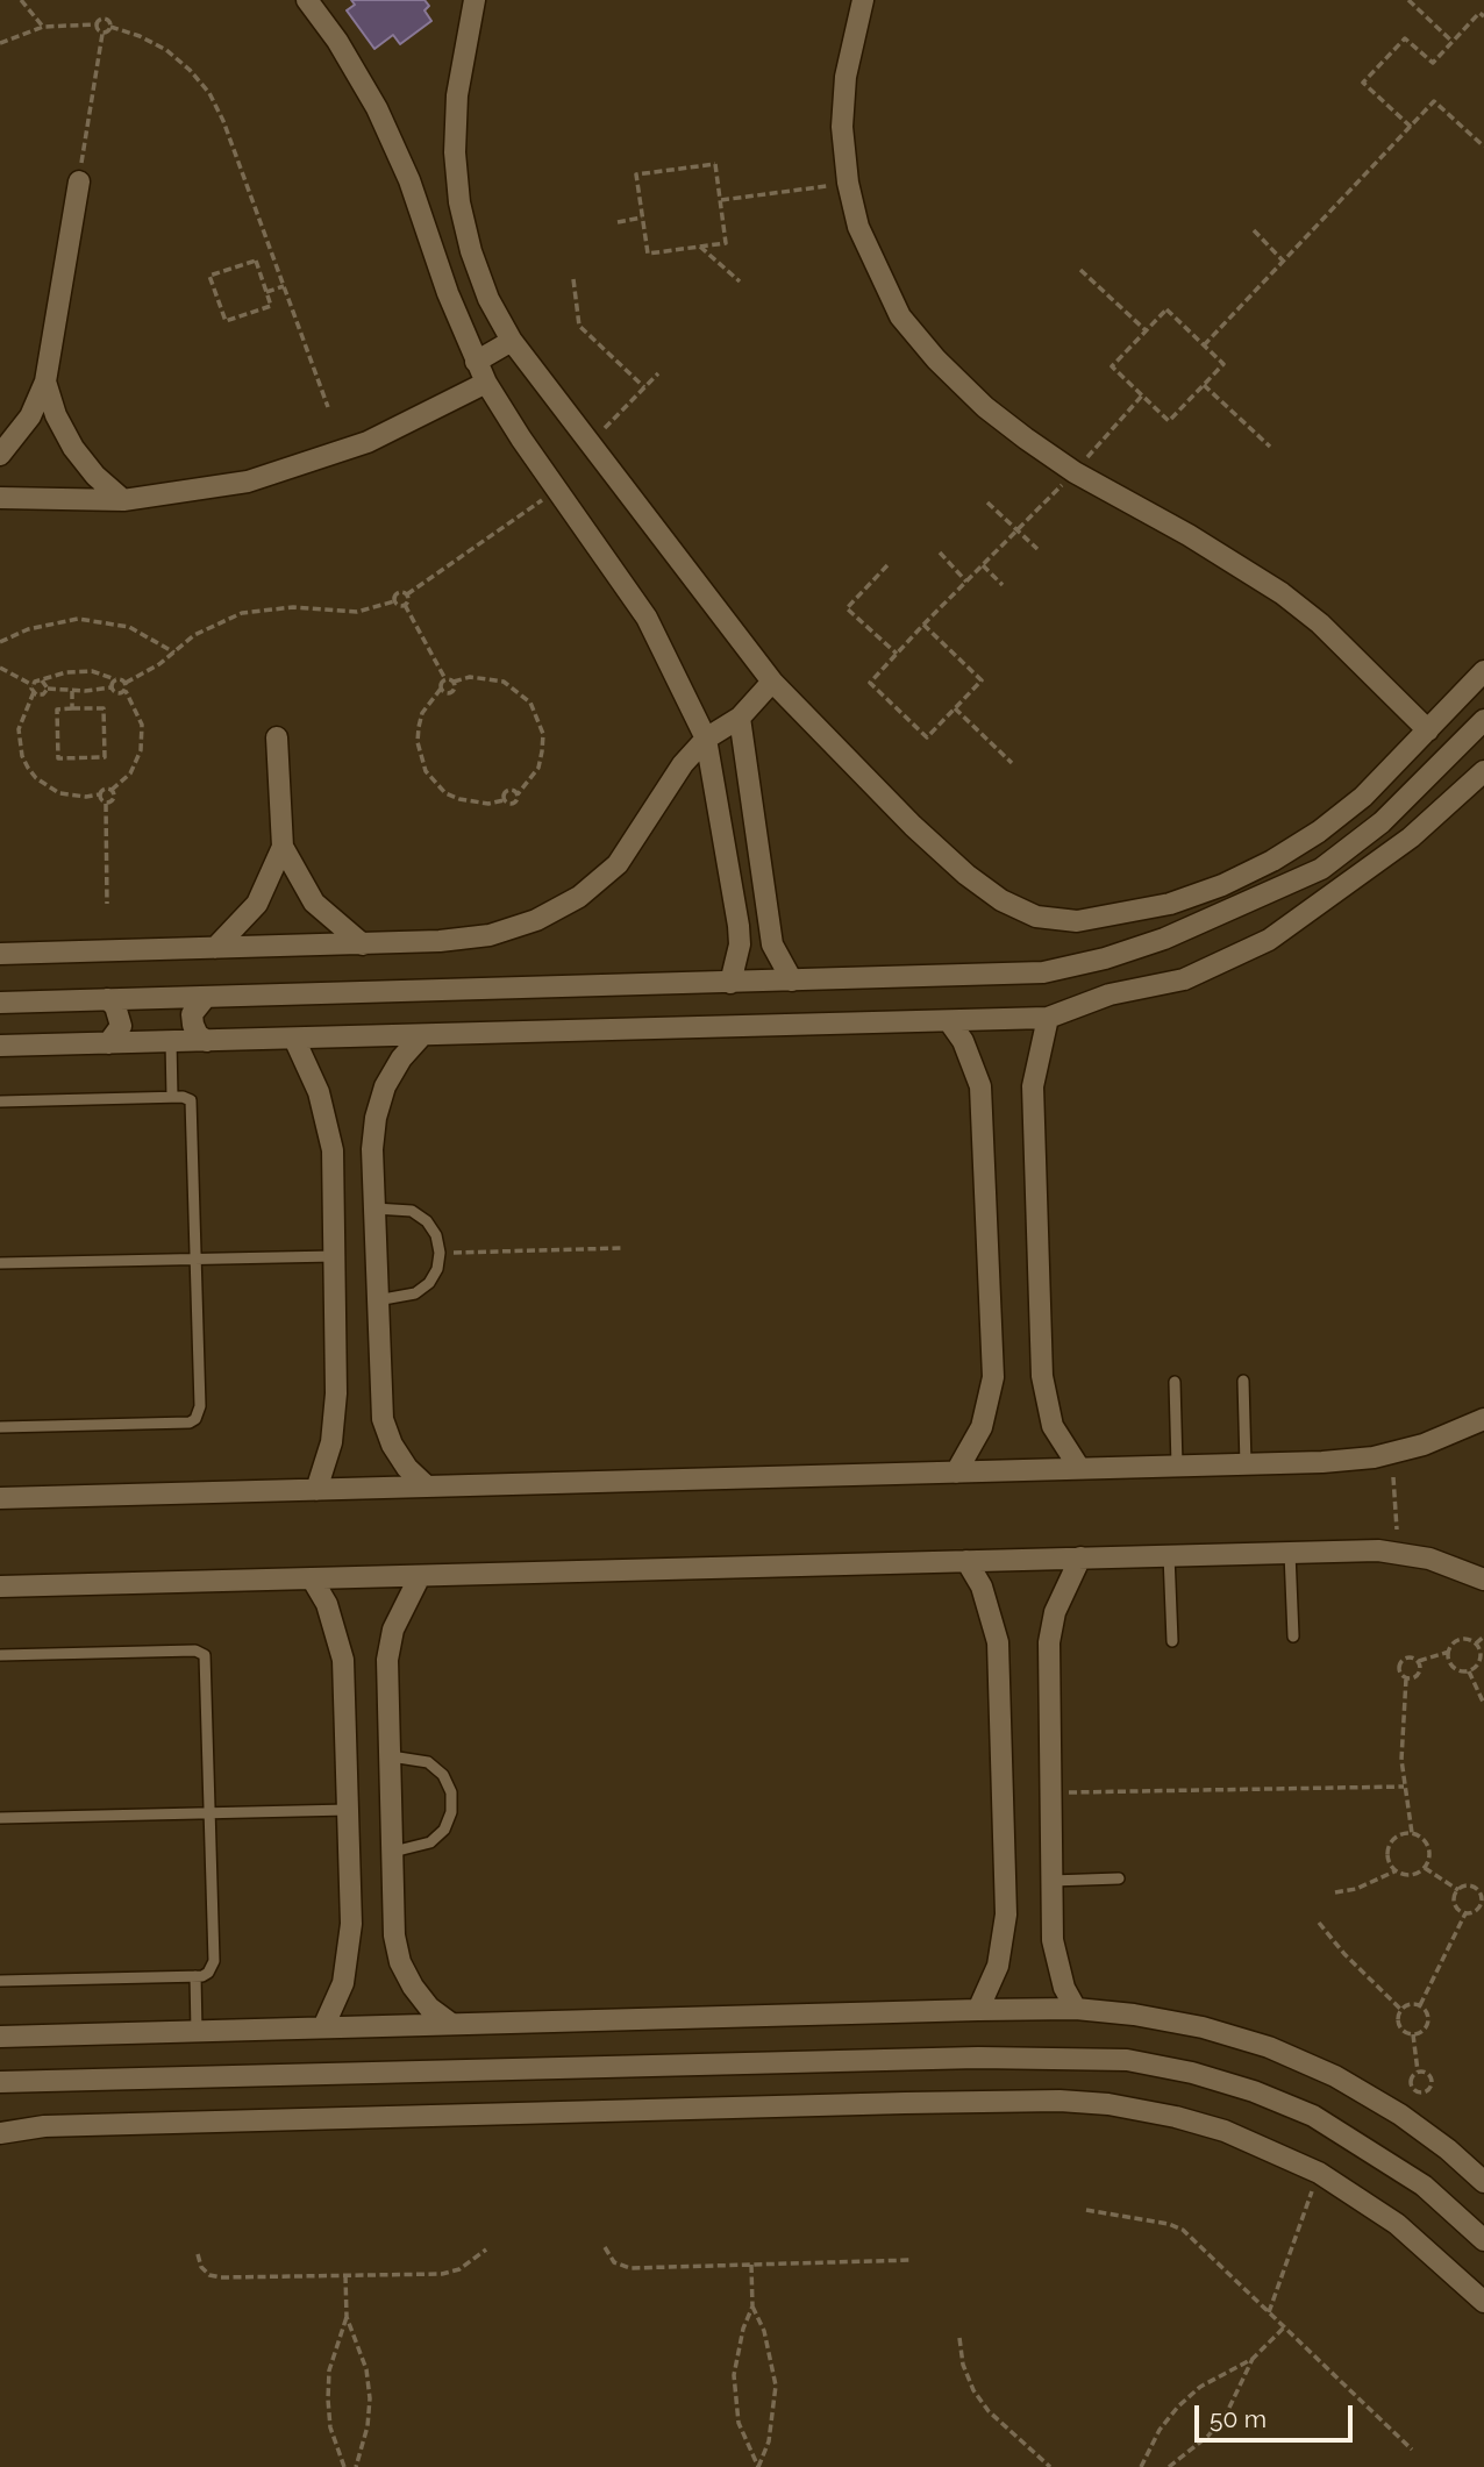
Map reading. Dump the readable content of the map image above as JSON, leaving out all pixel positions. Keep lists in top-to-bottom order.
{
  "scale_bar": "50 m"
}
